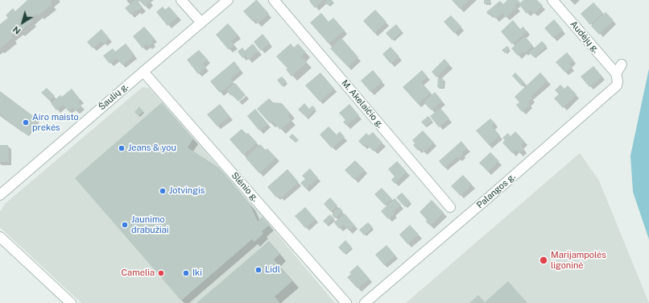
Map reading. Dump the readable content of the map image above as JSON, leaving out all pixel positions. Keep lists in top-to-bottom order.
{
  "streets": {
    "street": [
      "Audėjų g.",
      "Šaulių g.",
      "M. Akelaičio g.",
      "Slėnio g.",
      "Palangos g."
    ]
  },
  "crossings": [
    ["Audėjų g.", "Palangos g."],
    ["Šaulių g.", "Slėnio g."]
  ],
  "places": [
    "Airo maisto prekės",
    "Jeans & you",
    "Jotvingis",
    "Jaunimo drabužiai",
    "Marijampolės ligoninė",
    "Lidl",
    "Camelia",
    "Iki"
  ],
  "north": "bottom left"
}
